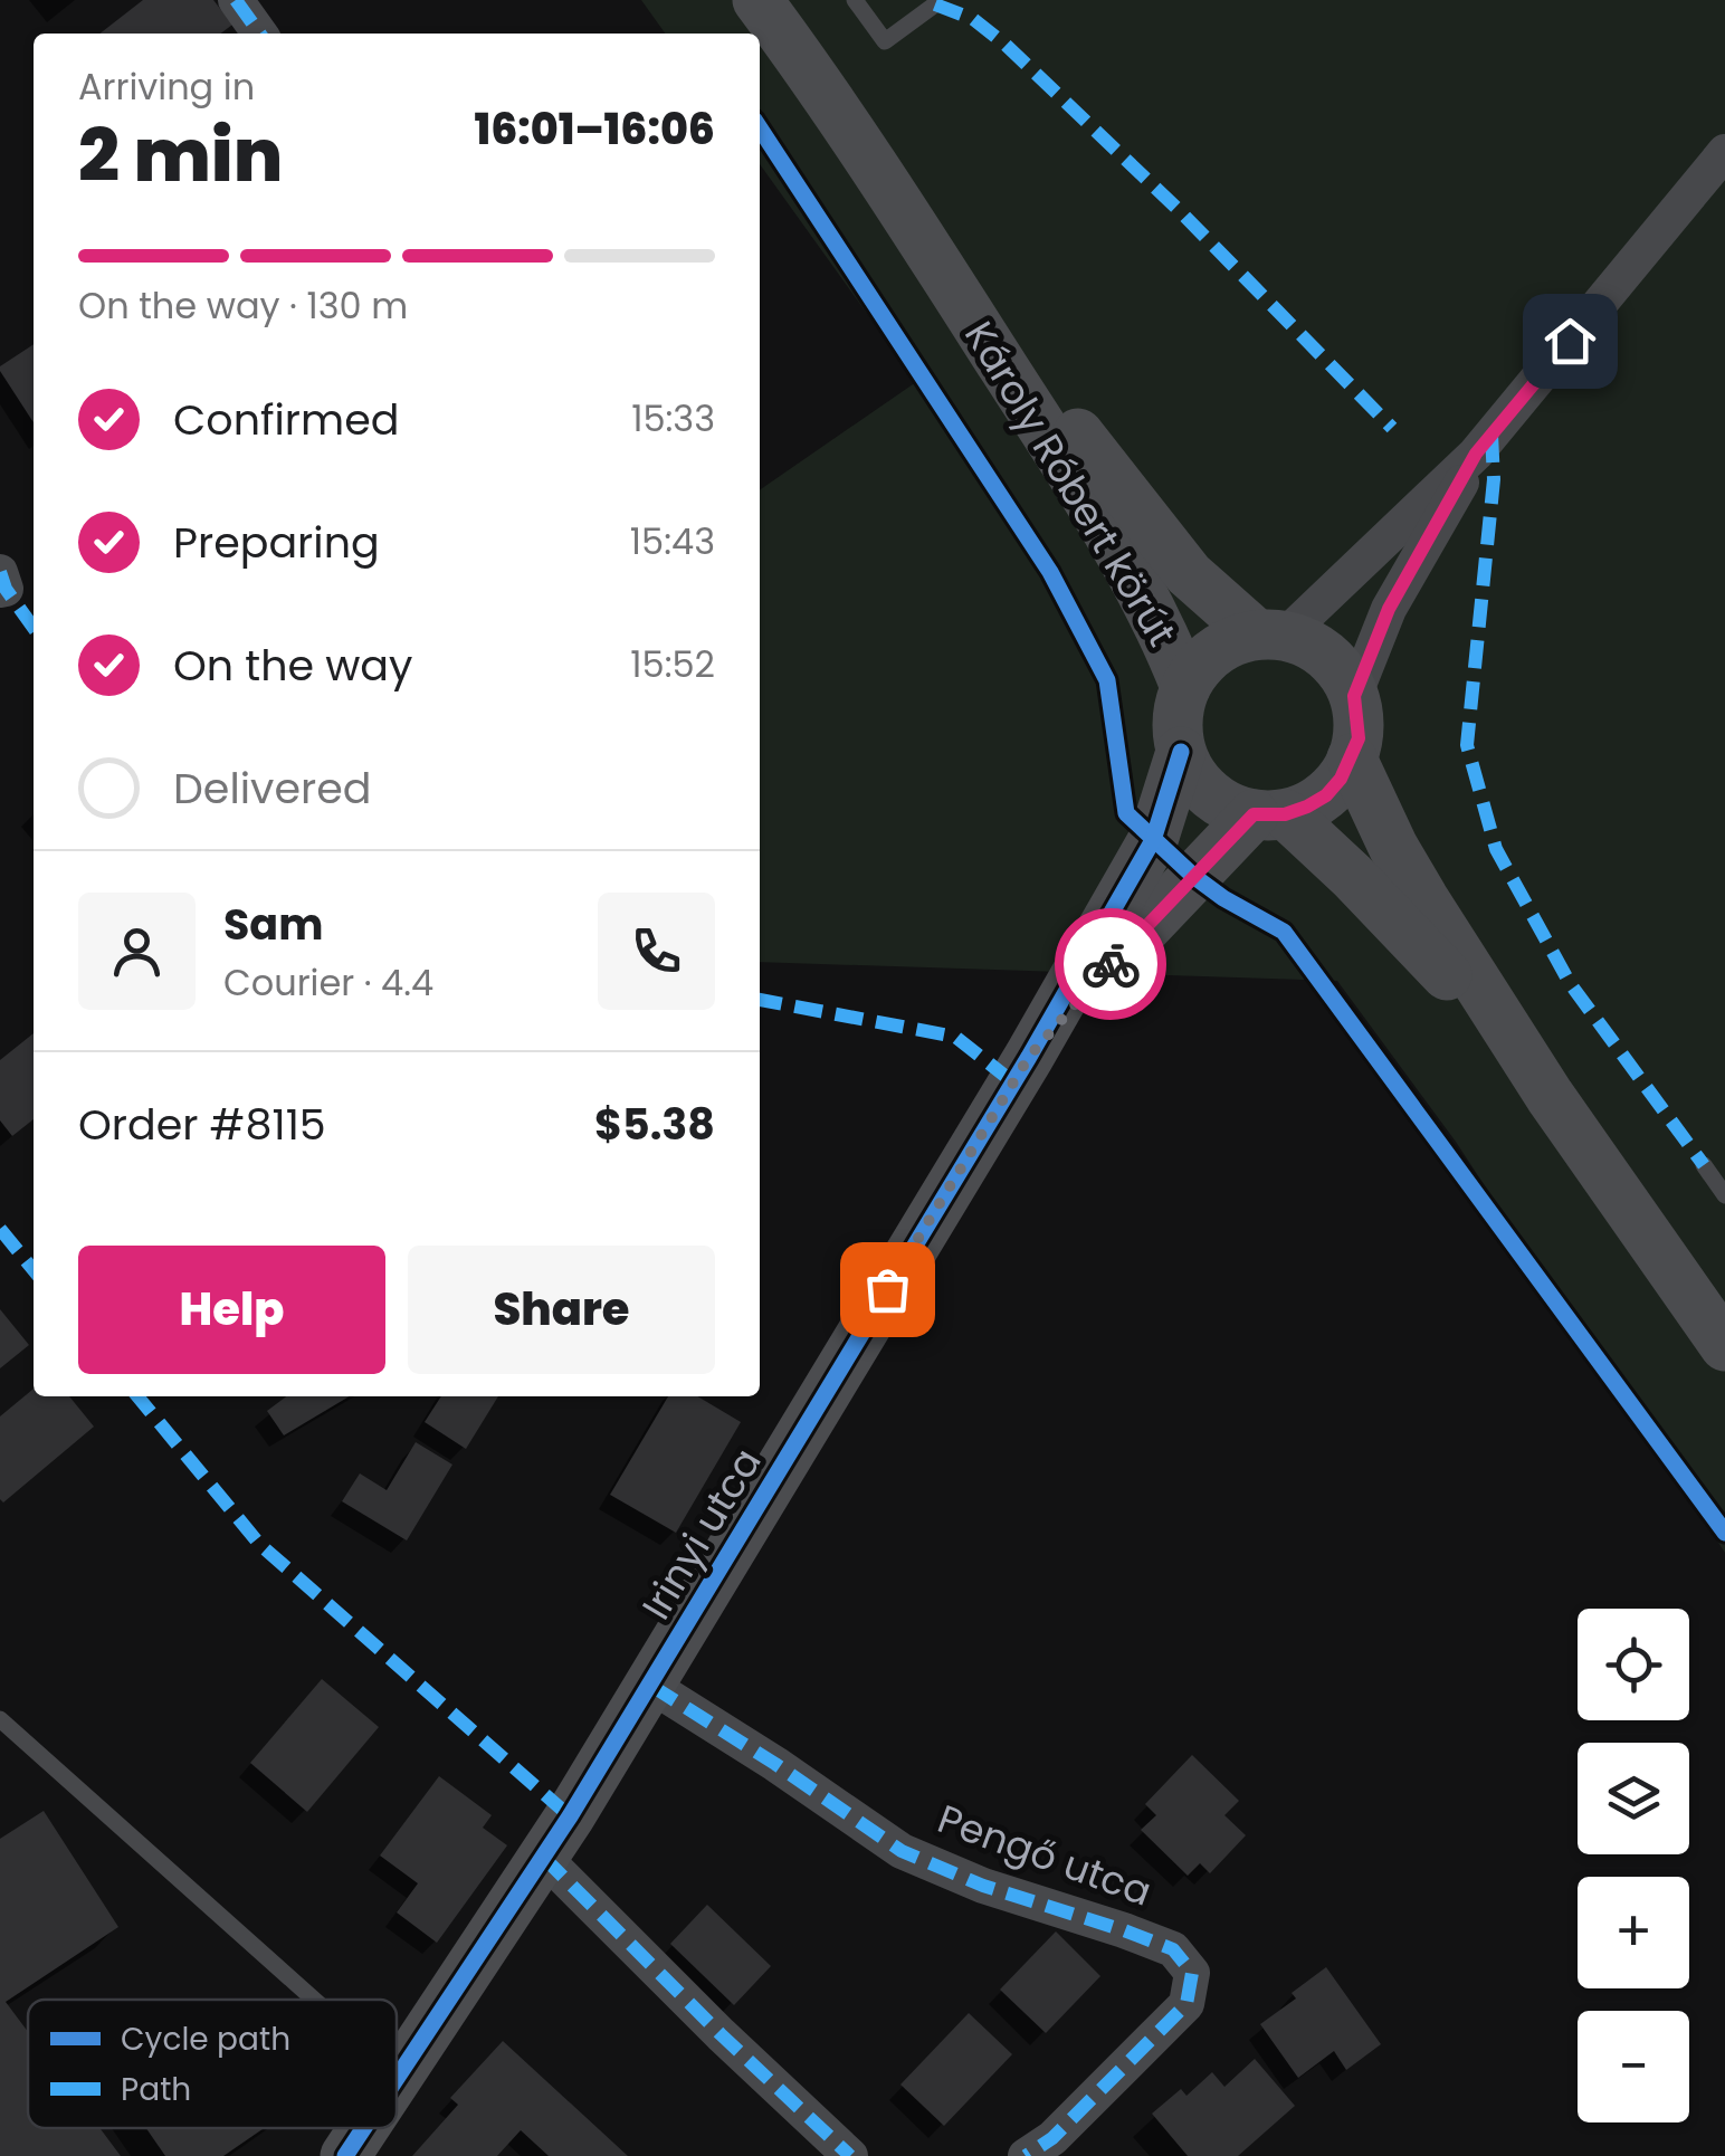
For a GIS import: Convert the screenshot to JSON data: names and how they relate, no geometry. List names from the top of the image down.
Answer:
{
  "streets": {
    "street": ["Károly Róbert körút", "Irinyi utca", "Pengő utca"]
  },
  "crossings": [
    ["Károly Róbert körút", "Irinyi utca"],
    ["Irinyi utca", "Pengő utca"]
  ],
  "legend": ["Cycle path", "Path"],
  "page": {
    "heading": ["2 min", "Arriving in", "16:01–16:06"],
    "panel": [
      "Sam",
      "Courier · 4.4",
      "Order #8115",
      "$5.38"
    ],
    "bar": "On the way · 130 m",
    "list": [
      ["Confirmed", "15:33"],
      ["Preparing", "15:43"],
      ["On the way", "15:52"],
      "Delivered"
    ],
    "buttons": ["Help", "Share"],
    "map_buttons": ["+", "−"]
  }
}
